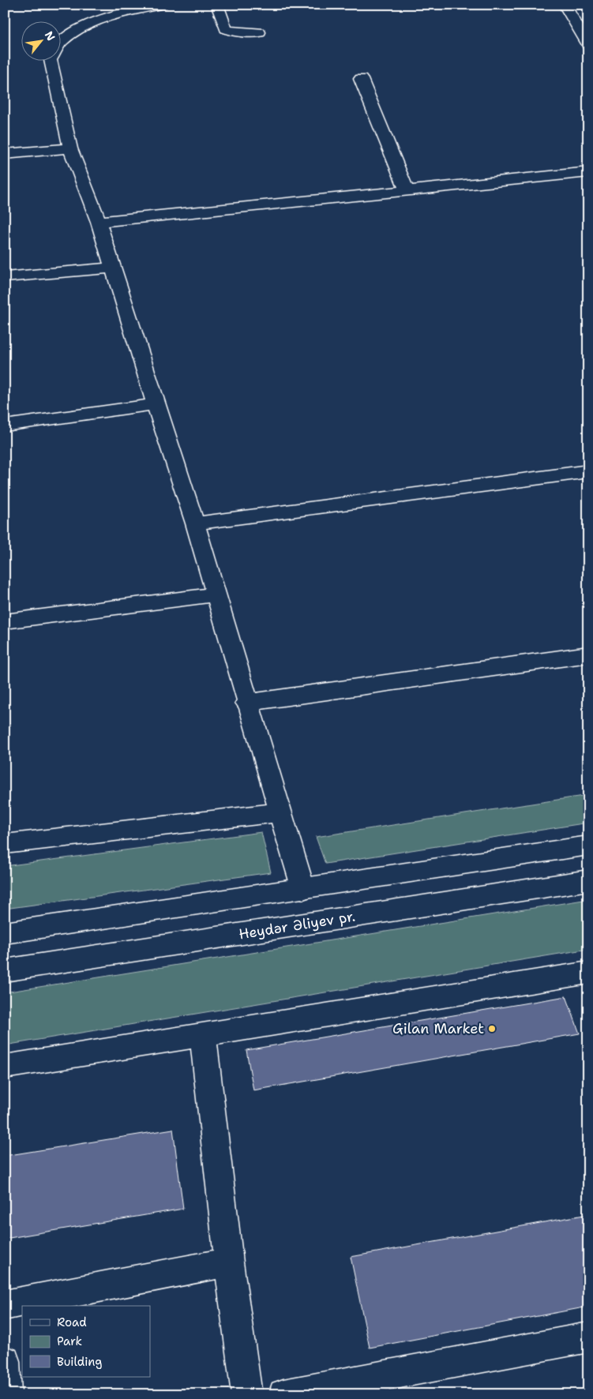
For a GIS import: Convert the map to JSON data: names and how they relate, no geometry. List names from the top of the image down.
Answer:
{
  "streets": {
    "street": ["Heydər Əliyev pr."]
  },
  "places": ["Gilan Market"],
  "legend": ["Road", "Park", "Building"],
  "north": "top right"
}
